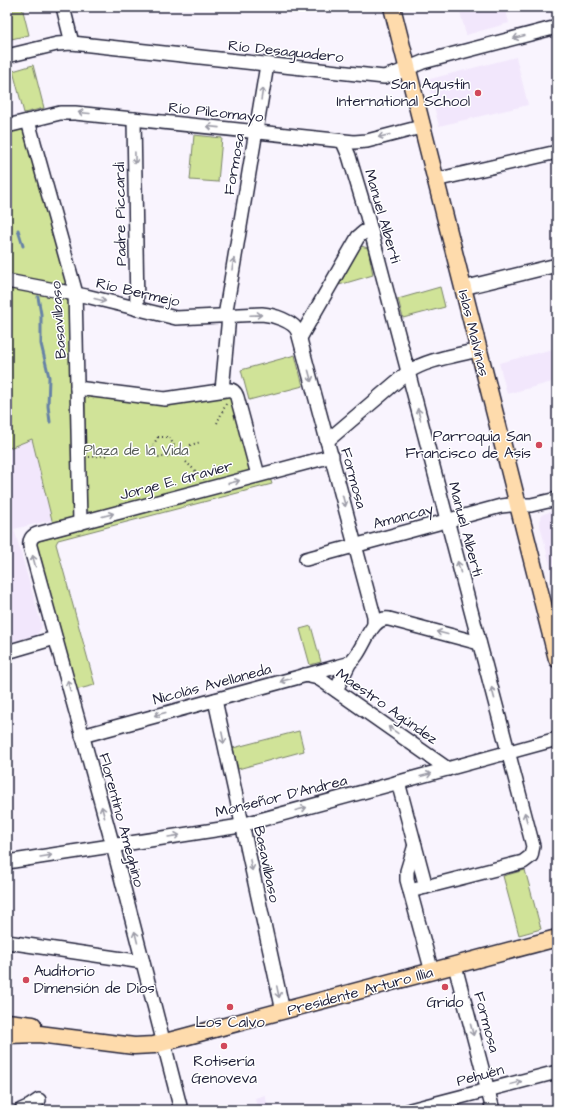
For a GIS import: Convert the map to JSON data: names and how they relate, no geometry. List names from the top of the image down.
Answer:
{
  "streets": {
    "main road": ["Islas Malvinas", "Presidente Arturo Illia"],
    "street": [
      "Río Desaguadero",
      "Río Pilcomayo",
      "Formosa",
      "Padre Piccardi",
      "Manuel Alberti",
      "Río Bermejo",
      "Basavilbaso",
      "Jorge E. Gravier",
      "Amancay",
      "Nicolás Avellaneda",
      "Maestro Agúndez",
      "Monseñor D'Andrea",
      "Florentino Ameghino",
      "Pehuén"
    ]
  },
  "crossings": [
    ["Río Desaguadero", "Formosa"],
    ["Río Desaguadero", "Islas Malvinas"],
    ["Río Pilcomayo", "Formosa"],
    ["Río Pilcomayo", "Padre Piccardi"],
    ["Río Pilcomayo", "Manuel Alberti"],
    ["Río Pilcomayo", "Basavilbaso"],
    ["Río Pilcomayo", "Islas Malvinas"],
    ["Formosa", "Río Bermejo"],
    ["Formosa", "Jorge E. Gravier"],
    ["Formosa", "Amancay"],
    ["Formosa", "Presidente Arturo Illia"],
    ["Formosa", "Pehuén"],
    ["Padre Piccardi", "Río Bermejo"],
    ["Manuel Alberti", "Amancay"],
    ["Manuel Alberti", "Monseñor D'Andrea"],
    ["Río Bermejo", "Basavilbaso"],
    ["Basavilbaso", "Jorge E. Gravier"],
    ["Basavilbaso", "Nicolás Avellaneda"],
    ["Basavilbaso", "Monseñor D'Andrea"],
    ["Basavilbaso", "Presidente Arturo Illia"],
    ["Islas Malvinas", "Amancay"],
    ["Jorge E. Gravier", "Florentino Ameghino"],
    ["Nicolás Avellaneda", "Maestro Agúndez"],
    ["Nicolás Avellaneda", "Florentino Ameghino"],
    ["Maestro Agúndez", "Monseñor D'Andrea"],
    ["Monseñor D'Andrea", "Florentino Ameghino"],
    ["Florentino Ameghino", "Presidente Arturo Illia"]
  ],
  "one_way": [
    "Río Pilcomayo",
    "Padre Piccardi",
    "Manuel Alberti",
    "Río Bermejo",
    "Basavilbaso",
    "Nicolás Avellaneda",
    "Maestro Agúndez",
    "Monseñor D'Andrea",
    "Florentino Ameghino",
    "Pehuén"
  ],
  "parks": ["Plaza de la Vida"],
  "places": [
    "San Agustín International School",
    "Parroquia San Francisco de Asís",
    "Auditorio Dimensión de Dios",
    "Grido",
    "Los Calvo",
    "Rotisería Genoveva"
  ]
}
